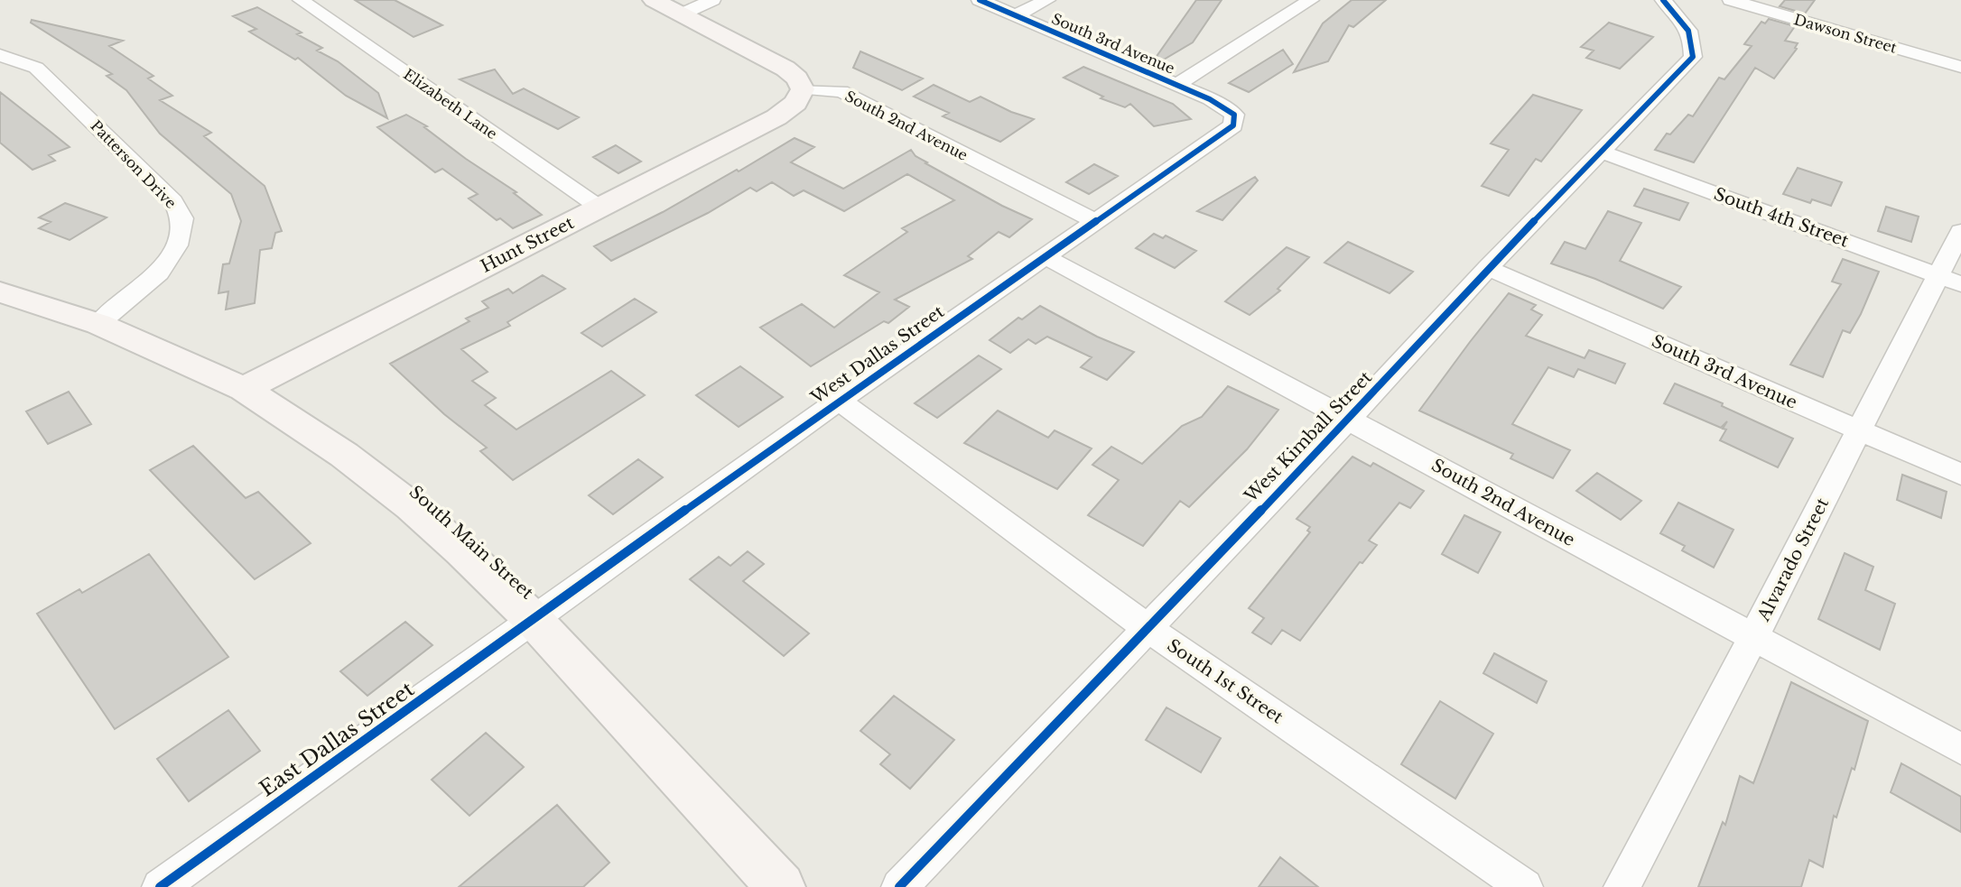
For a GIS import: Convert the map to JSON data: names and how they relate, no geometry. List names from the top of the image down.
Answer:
{
  "streets": {
    "street": [
      "Dawson Street",
      "South 3rd Avenue",
      "Elizabeth Lane",
      "South 2nd Avenue",
      "Patterson Drive",
      "South 4th Street",
      "Hunt Street",
      "West Dallas Street",
      "West Kimball Street",
      "South Main Street",
      "Alvarado Street",
      "South 1st Street",
      "East Dallas Street"
    ]
  },
  "crossings": [
    ["South 3rd Avenue", "West Dallas Street"],
    ["South 3rd Avenue", "West Kimball Street"],
    ["South 3rd Avenue", "Alvarado Street"],
    ["Elizabeth Lane", "Hunt Street"],
    ["South 2nd Avenue", "Hunt Street"],
    ["South 2nd Avenue", "West Dallas Street"],
    ["South 2nd Avenue", "West Kimball Street"],
    ["South 2nd Avenue", "Alvarado Street"],
    ["Patterson Drive", "South Main Street"],
    ["South 4th Street", "West Kimball Street"],
    ["South 4th Street", "Alvarado Street"],
    ["Hunt Street", "South Main Street"],
    ["West Dallas Street", "South Main Street"],
    ["West Dallas Street", "South 1st Street"],
    ["West Dallas Street", "East Dallas Street"],
    ["West Kimball Street", "South 1st Street"],
    ["South Main Street", "East Dallas Street"]
  ]
}
